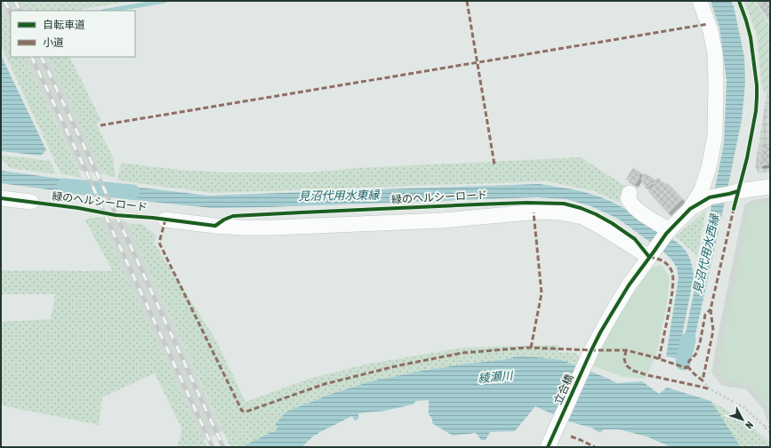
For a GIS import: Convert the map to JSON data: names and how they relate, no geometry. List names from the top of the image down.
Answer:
{
  "streets": {
    "street": ["立合橋"],
    "cycle path": ["緑のヘルシーロード"]
  },
  "water": ["見沼代用水東縁", "見沼代用水西縁", "綾瀬川"],
  "legend": ["自転車道", "小道"],
  "north": "bottom right"
}
